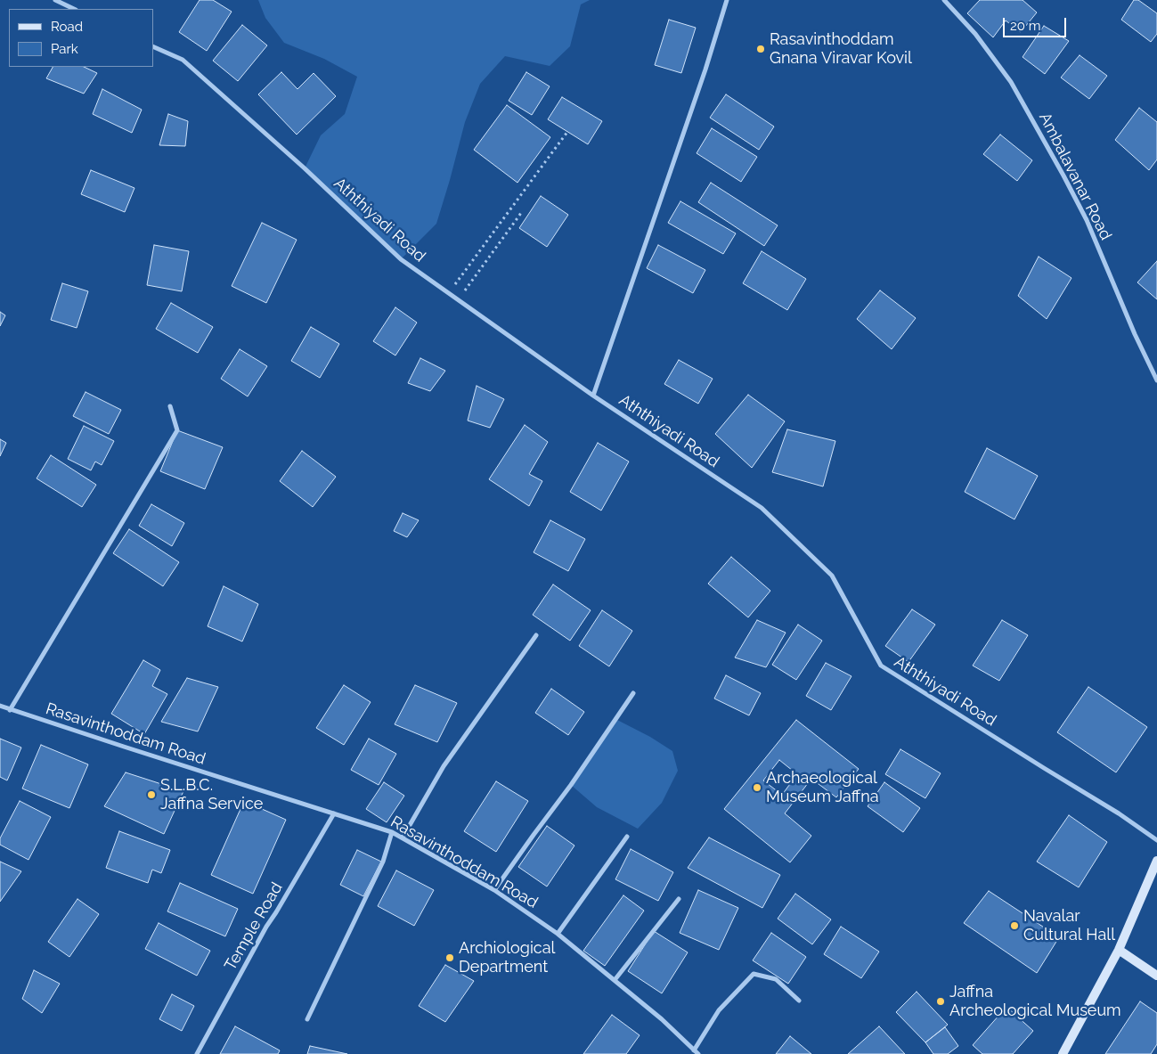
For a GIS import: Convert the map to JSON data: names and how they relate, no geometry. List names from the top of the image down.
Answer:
{
  "streets": {
    "street": [
      "Ambalavanar Road",
      "Aththiyadi Road",
      "Rasavinthoddam Road",
      "Temple Road"
    ]
  },
  "crossings": [
    ["Rasavinthoddam Road", "Temple Road"]
  ],
  "places": [
    "Rasavinthoddam Gnana Viravar Kovil",
    "Archaeological Museum Jaffna",
    "S.L.B.C. Jaffna Service",
    "Navalar Cultural Hall",
    "Archiological Department",
    "Jaffna Archeological Museum"
  ],
  "legend": ["Road", "Park"],
  "scale_bar": "20 m"
}
